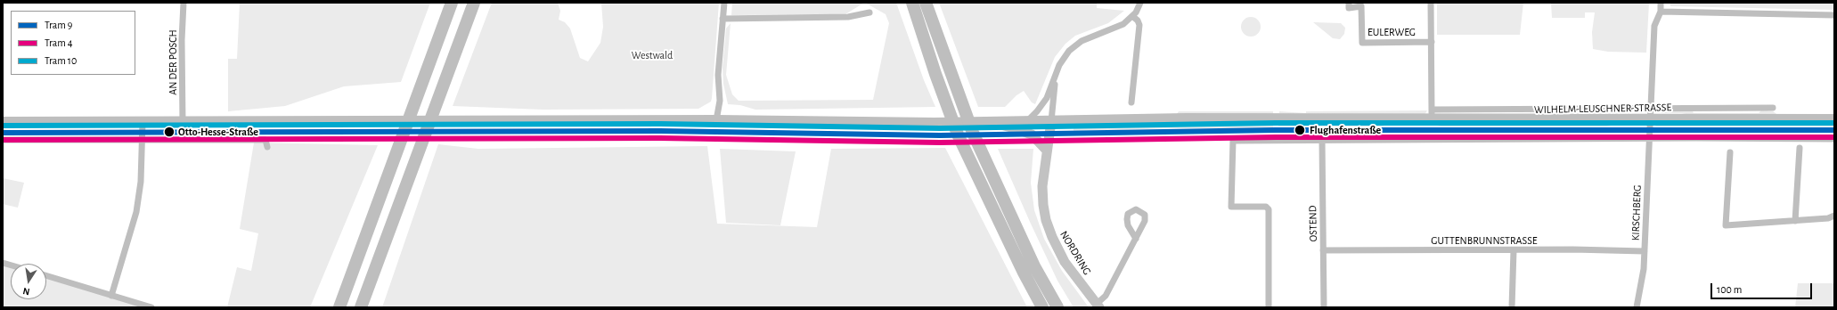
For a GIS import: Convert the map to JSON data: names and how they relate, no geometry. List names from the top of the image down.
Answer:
{
  "streets": {
    "main road": ["WILHELM-LEUSCHNER-STRASSE", "NORDRING"],
    "street": [
      "EULERWEG",
      "AN DER POSCH",
      "KIRSCHBERG",
      "OSTEND",
      "GUTTENBRUNNSTRASSE"
    ]
  },
  "crossings": [
    ["AN DER POSCH", "WILHELM-LEUSCHNER-STRASSE"],
    ["WILHELM-LEUSCHNER-STRASSE", "KIRSCHBERG"],
    ["WILHELM-LEUSCHNER-STRASSE", "NORDRING"],
    ["KIRSCHBERG", "GUTTENBRUNNSTRASSE"],
    ["OSTEND", "GUTTENBRUNNSTRASSE"]
  ],
  "parks": ["Westwald"],
  "places": ["Flughafenstraße", "Otto-Hesse-Straße"],
  "lines": ["tram line 10", "tram line 9", "tram line 4"],
  "legend": ["Tram 9", "Tram 4", "Tram 10"],
  "scale_bar": "100 m",
  "north": "bottom"
}
